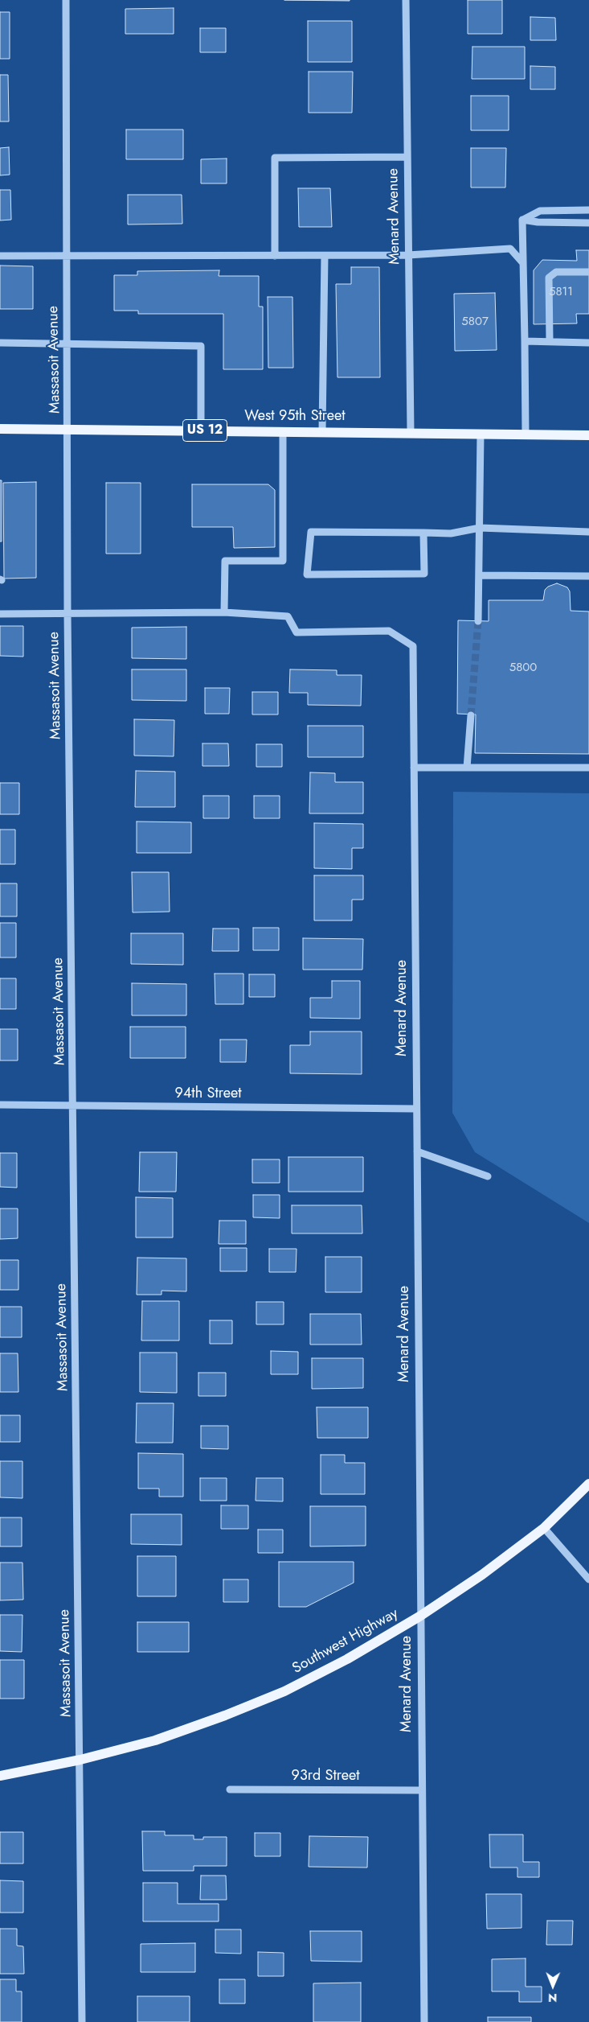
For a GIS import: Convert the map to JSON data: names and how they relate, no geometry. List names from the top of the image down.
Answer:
{
  "streets": {
    "main road": ["West 95th Street", "US 12", "Southwest Highway"],
    "street": [
      "Menard Avenue",
      "Massasoit Avenue",
      "94th Street",
      "93rd Street"
    ]
  },
  "crossings": [
    ["Menard Avenue", "West 95th Street"],
    ["Menard Avenue", "94th Street"],
    ["Menard Avenue", "Southwest Highway"],
    ["Menard Avenue", "93rd Street"],
    ["Massasoit Avenue", "West 95th Street"],
    ["Massasoit Avenue", "94th Street"],
    ["Massasoit Avenue", "Southwest Highway"]
  ],
  "house_numbers": ["5811", "5807", "5800"],
  "north": "bottom"
}
